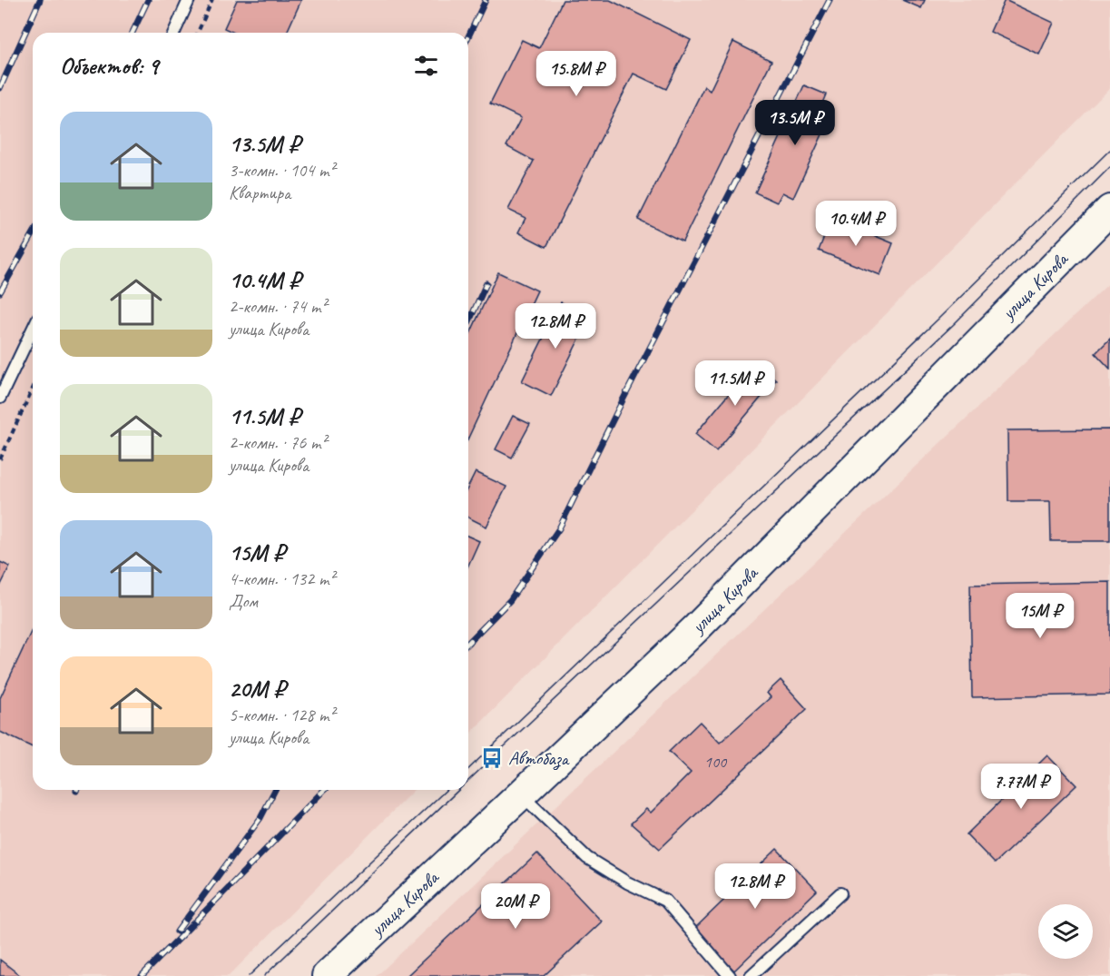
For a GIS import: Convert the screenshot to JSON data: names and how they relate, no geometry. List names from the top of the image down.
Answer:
{
  "streets": {
    "main road": ["улица Кирова"]
  },
  "places": {
    "bus stop": ["Автобаза"]
  },
  "house_numbers": ["100"],
  "page": {
    "heading": "Объектов: 9",
    "price": [
      "15.8M ₽",
      "13.5M ₽",
      "10.4M ₽",
      "12.8M ₽",
      "11.5M ₽",
      "15M ₽",
      "7.77M ₽",
      "12.8M ₽",
      "20M ₽"
    ],
    "list": [
      {
        "name": "13.5M ₽",
        "note": "3-комн. · 104 m² · Квартира"
      },
      {
        "name": "10.4M ₽",
        "note": "2-комн. · 74 m² · улица Кирова"
      },
      {
        "name": "11.5M ₽",
        "note": "2-комн. · 76 m² · улица Кирова"
      },
      {
        "name": "15M ₽",
        "note": "4-комн. · 132 m² · Дом"
      },
      {
        "name": "20M ₽",
        "note": "5-комн. · 128 m² · улица Кирова"
      }
    ]
  }
}
